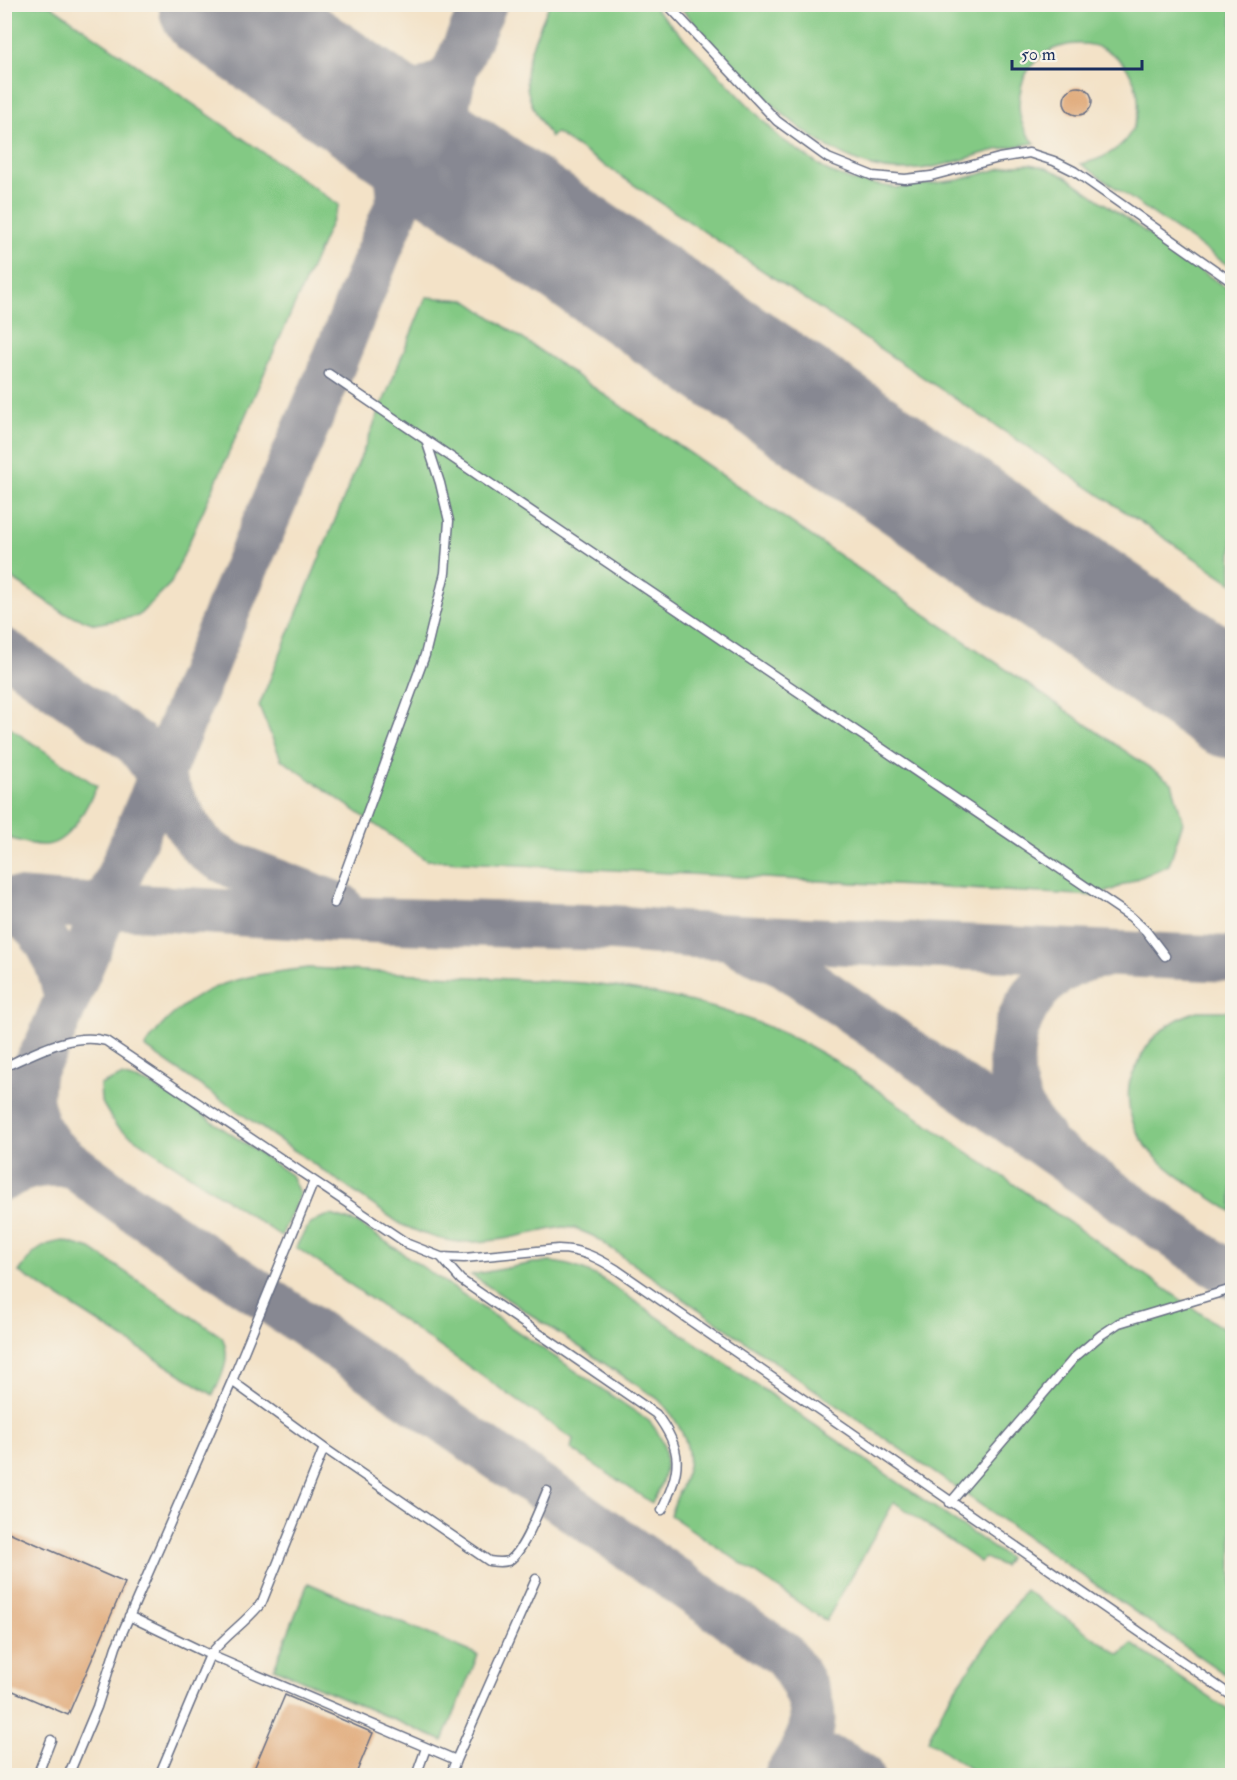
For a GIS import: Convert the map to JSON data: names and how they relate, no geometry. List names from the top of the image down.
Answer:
{
  "scale_bar": "50 m"
}
